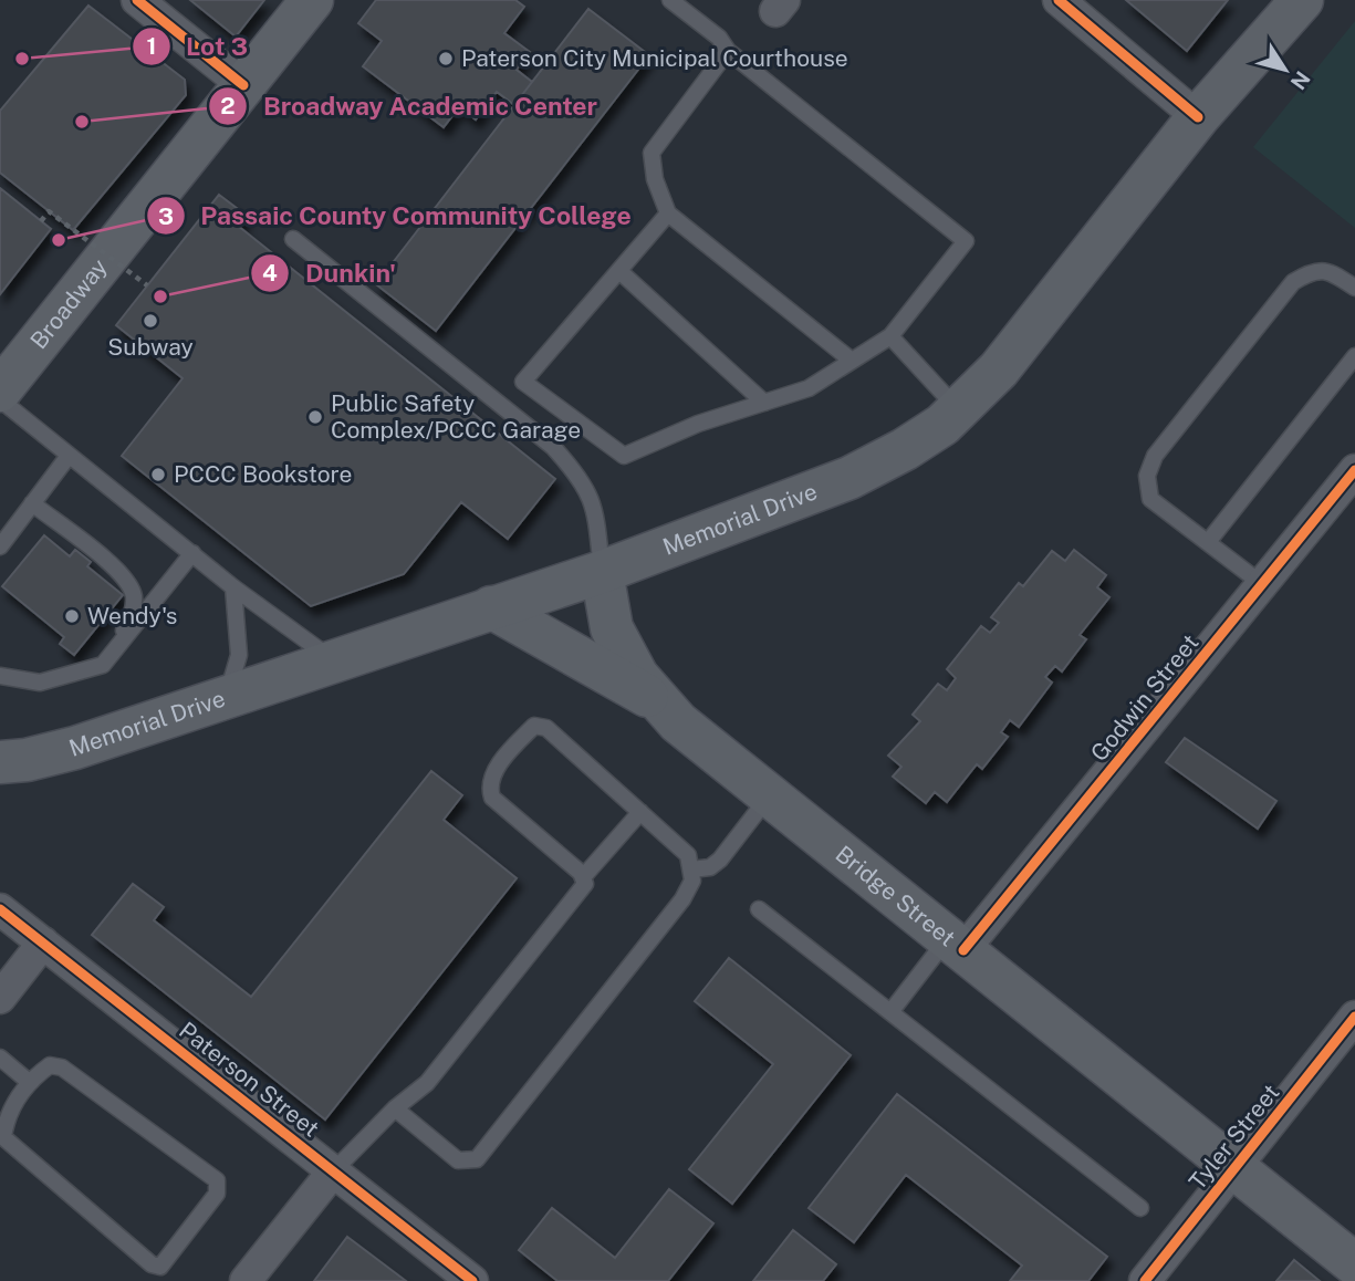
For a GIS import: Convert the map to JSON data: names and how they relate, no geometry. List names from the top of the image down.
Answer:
{
  "streets": {
    "main road": ["Broadway", "Memorial Drive", "Bridge Street"],
    "street": ["Godwin Street", "Paterson Street", "Tyler Street"]
  },
  "crossings": [
    ["Memorial Drive", "Bridge Street"],
    ["Godwin Street", "Bridge Street"],
    ["Bridge Street", "Tyler Street"]
  ],
  "places": [
    "Lot 3",
    "Paterson City Municipal Courthouse",
    "Broadway Academic Center",
    "Passaic County Community College",
    "Dunkin'",
    "Subway",
    "Public Safety Complex/PCCC Garage",
    "PCCC Bookstore",
    "Wendy's"
  ],
  "north": "bottom right"
}
